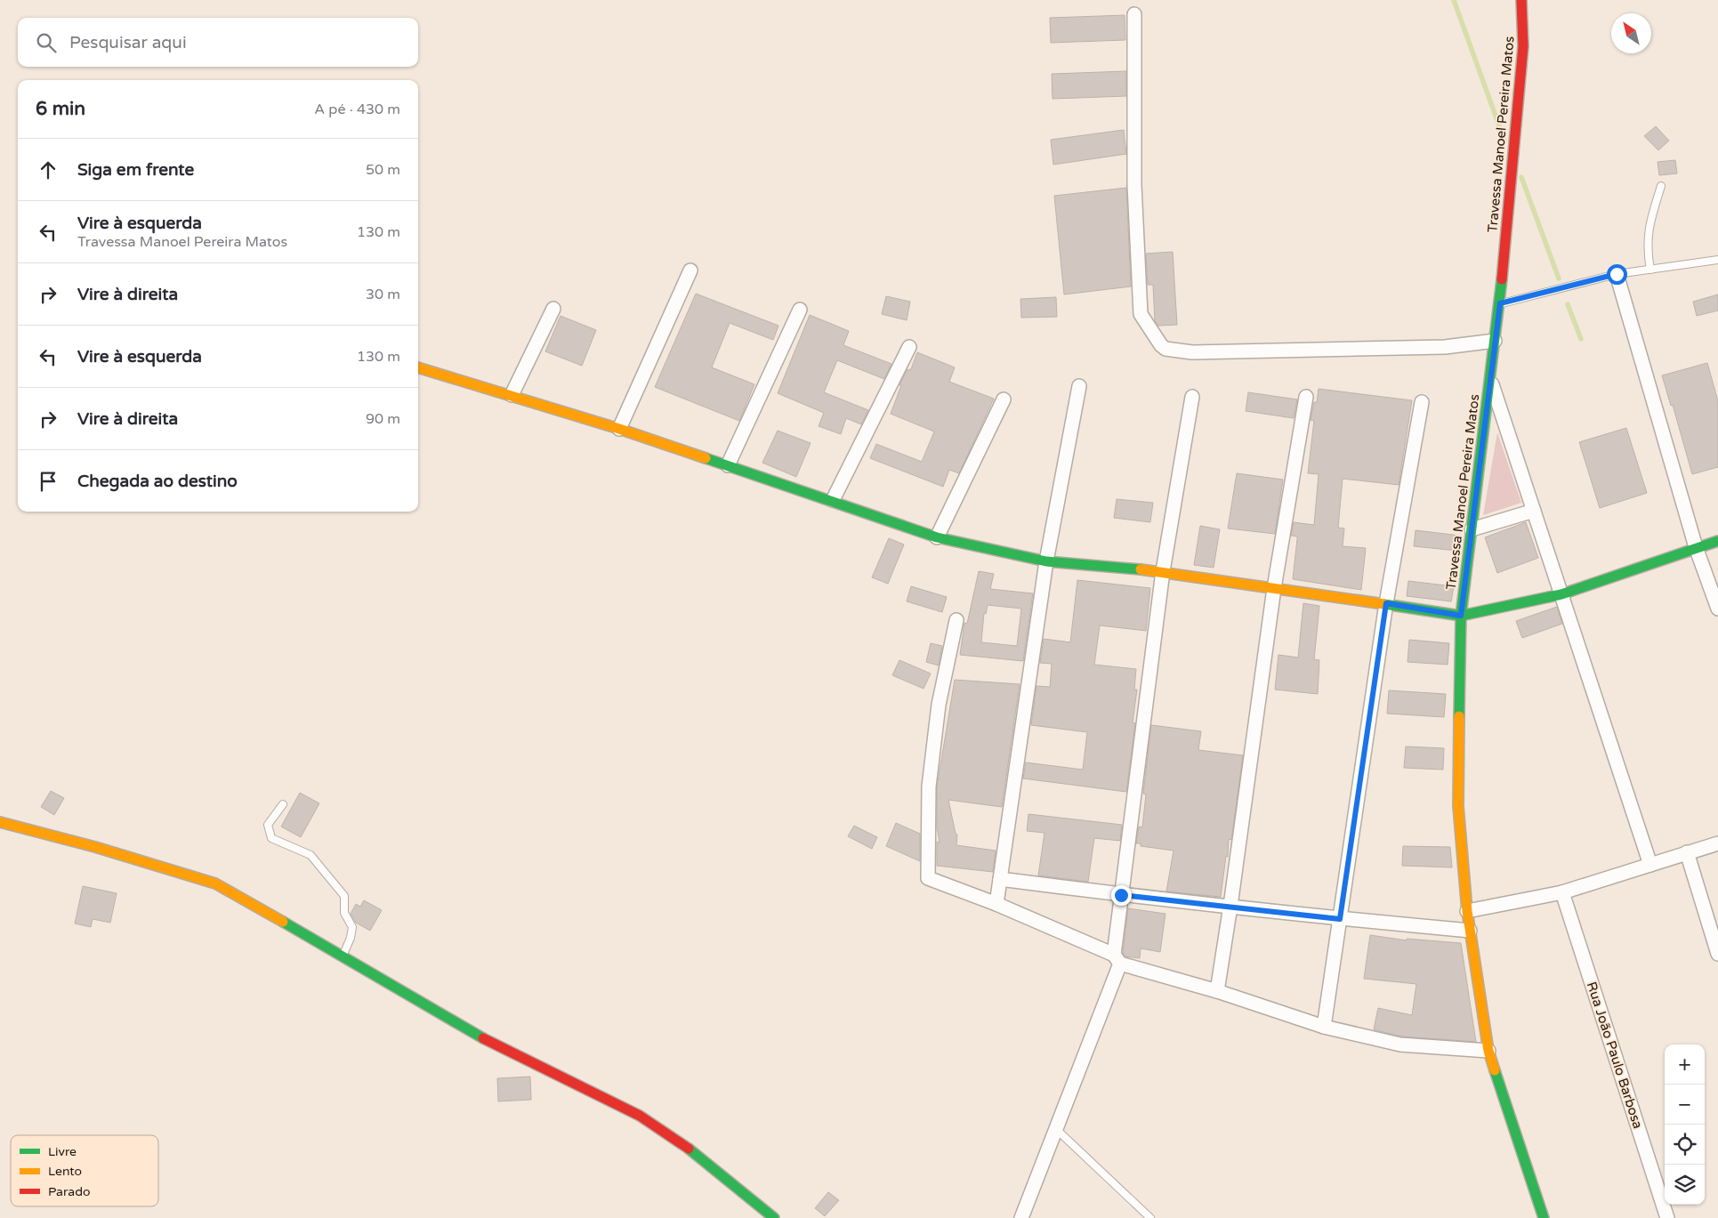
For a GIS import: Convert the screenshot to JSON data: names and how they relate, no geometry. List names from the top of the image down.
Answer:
{
  "streets": {
    "street": ["Travessa Manoel Pereira Matos", "Rua João Paulo Barbosa"]
  },
  "legend": ["Livre", "Lento", "Parado"],
  "north": "top left",
  "page": {
    "search": "Pesquisar aqui",
    "heading": ["6 min", "A pé · 430 m"],
    "list": [
      ["Siga em frente", "50 m"],
      ["Vire à esquerda", "Travessa Manoel Pereira Matos", "130 m"],
      ["Vire à direita", "30 m"],
      ["Vire à esquerda", "130 m"],
      ["Vire à direita", "90 m"],
      "Chegada ao destino"
    ],
    "map_buttons": ["+", "−"]
  }
}
